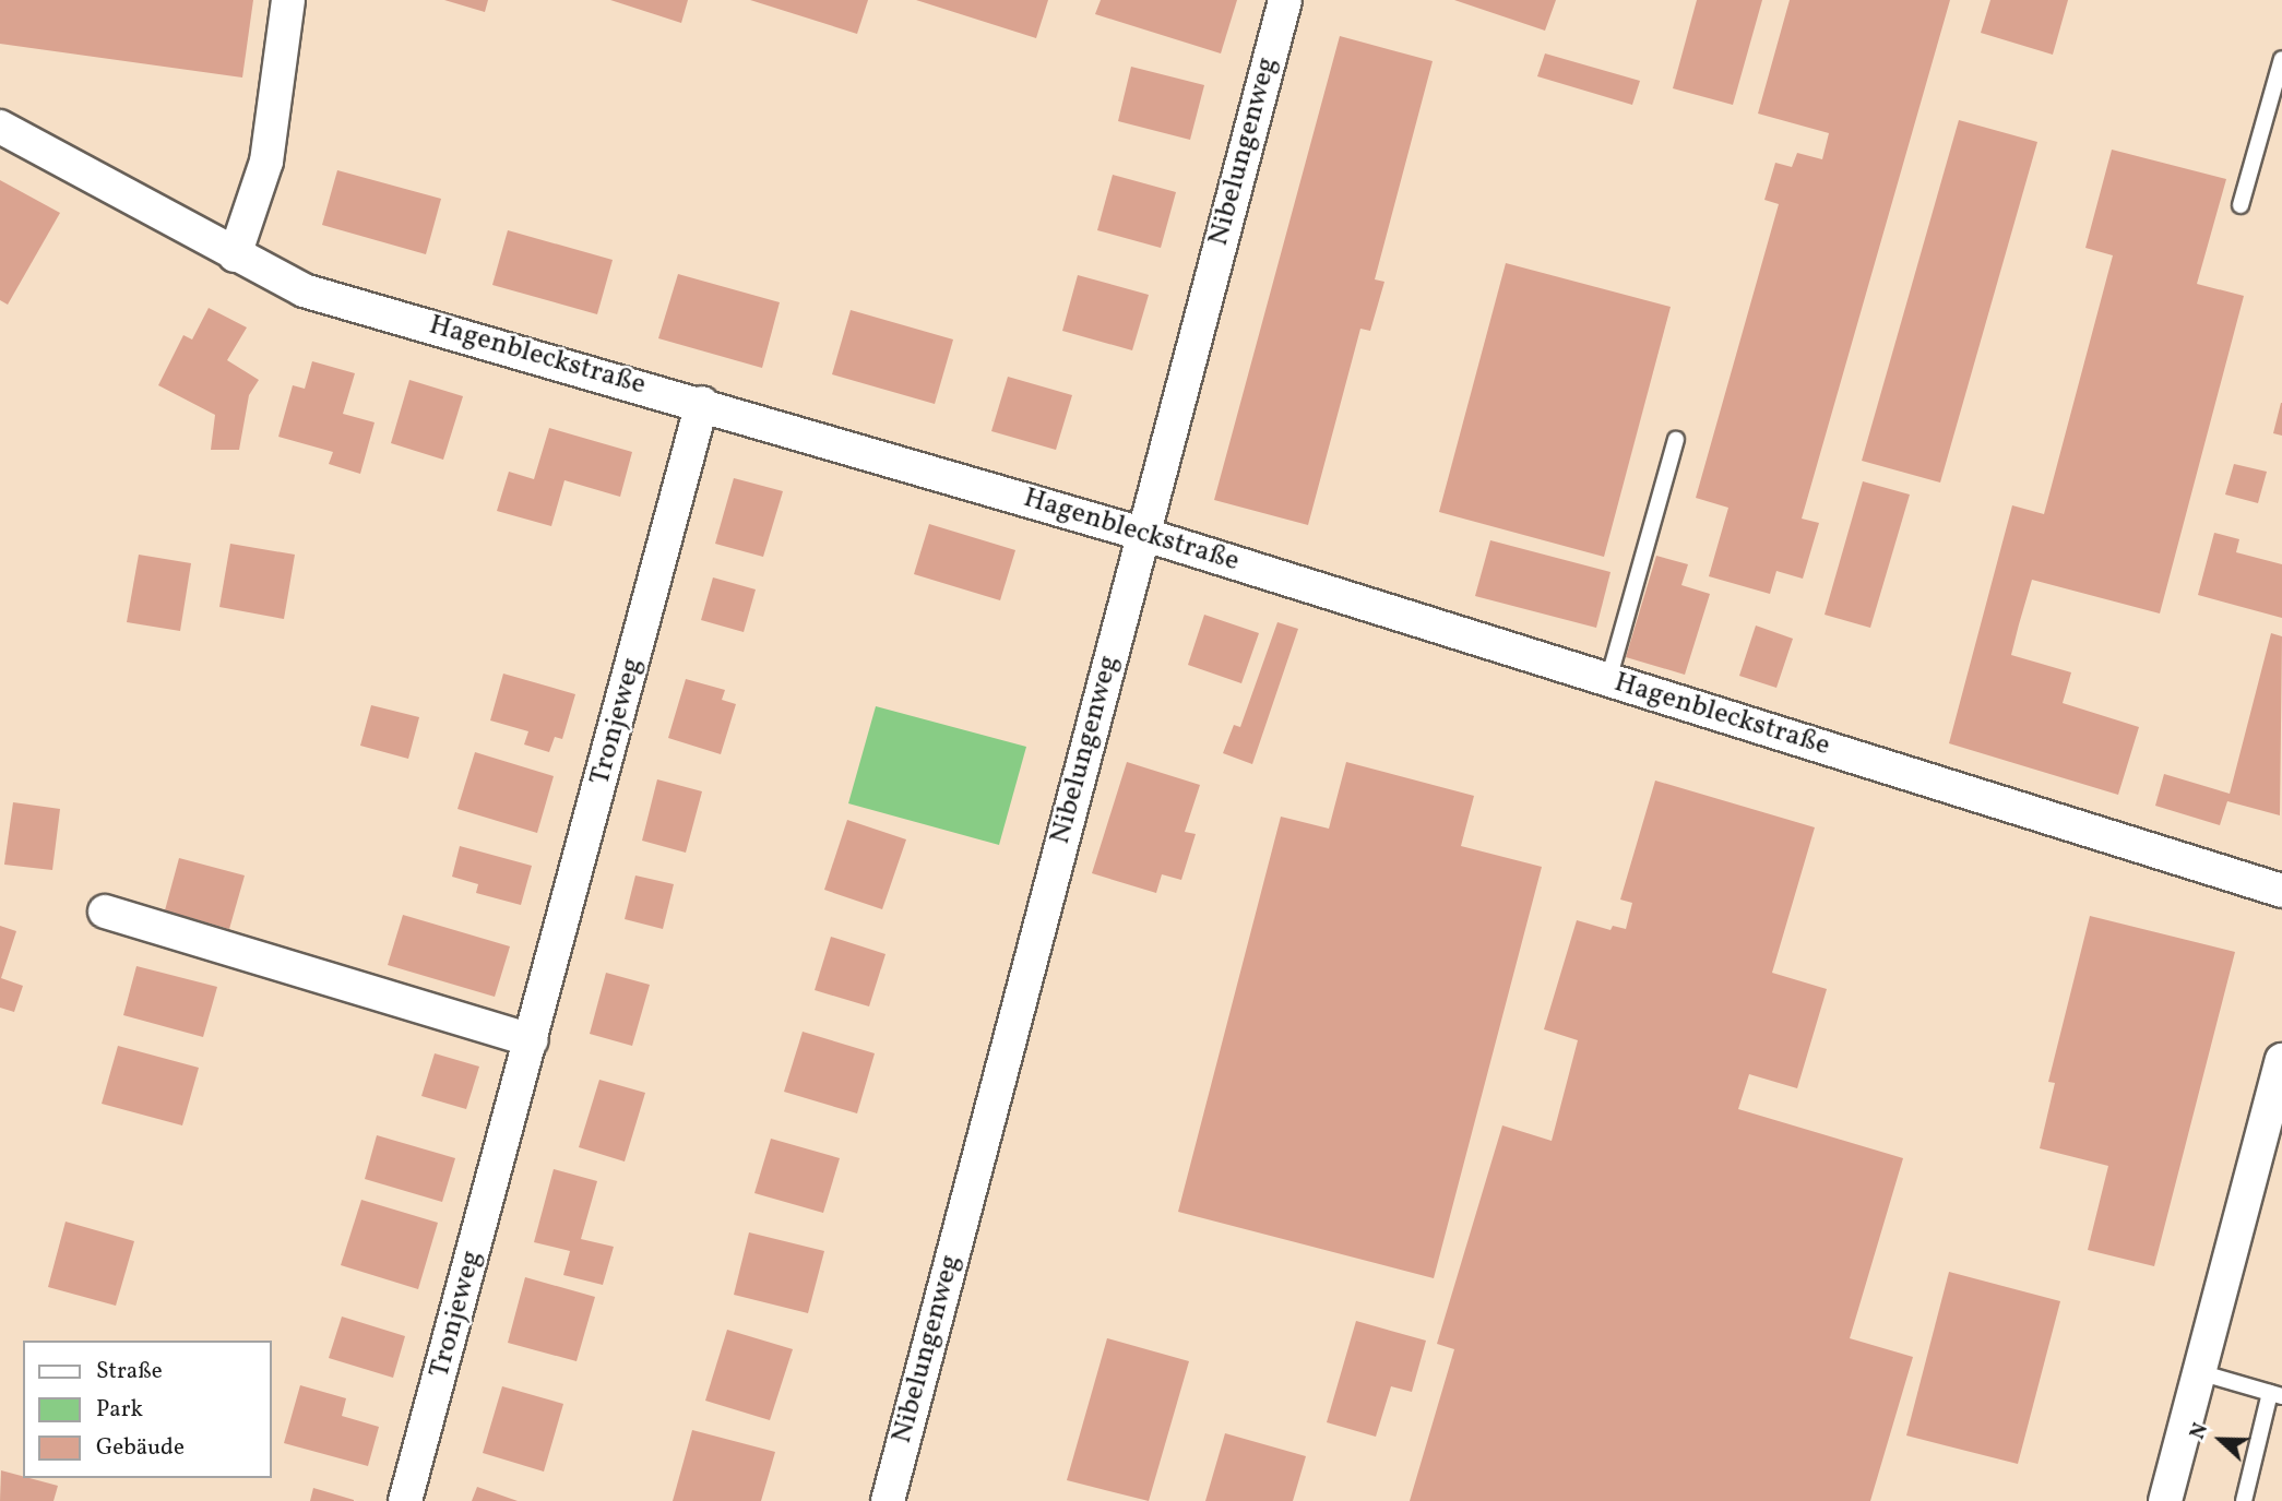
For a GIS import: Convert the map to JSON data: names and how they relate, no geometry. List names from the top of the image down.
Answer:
{
  "streets": {
    "street": ["Nibelungenweg", "Hagenbleckstraße", "Tronjeweg"]
  },
  "crossings": [
    ["Nibelungenweg", "Hagenbleckstraße"],
    ["Hagenbleckstraße", "Tronjeweg"]
  ],
  "legend": ["Straße", "Park", "Gebäude"],
  "north": "left"
}
